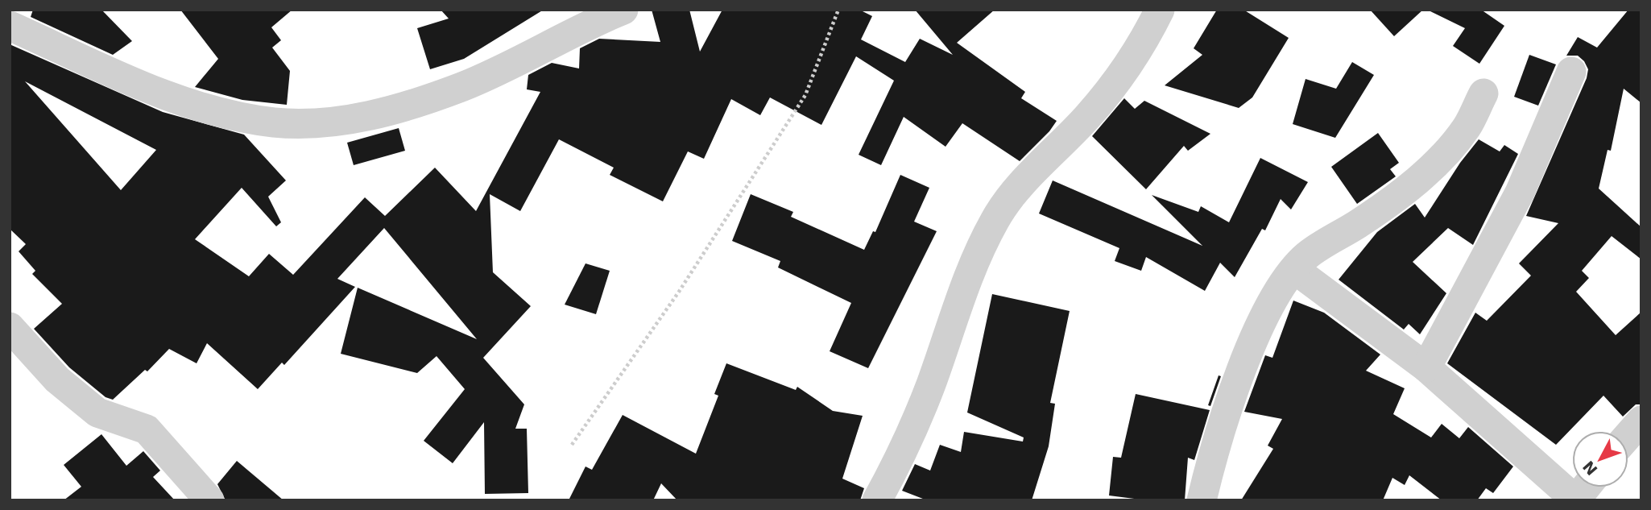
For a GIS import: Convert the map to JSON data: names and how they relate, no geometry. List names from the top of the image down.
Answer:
{
  "north": "bottom left"
}
